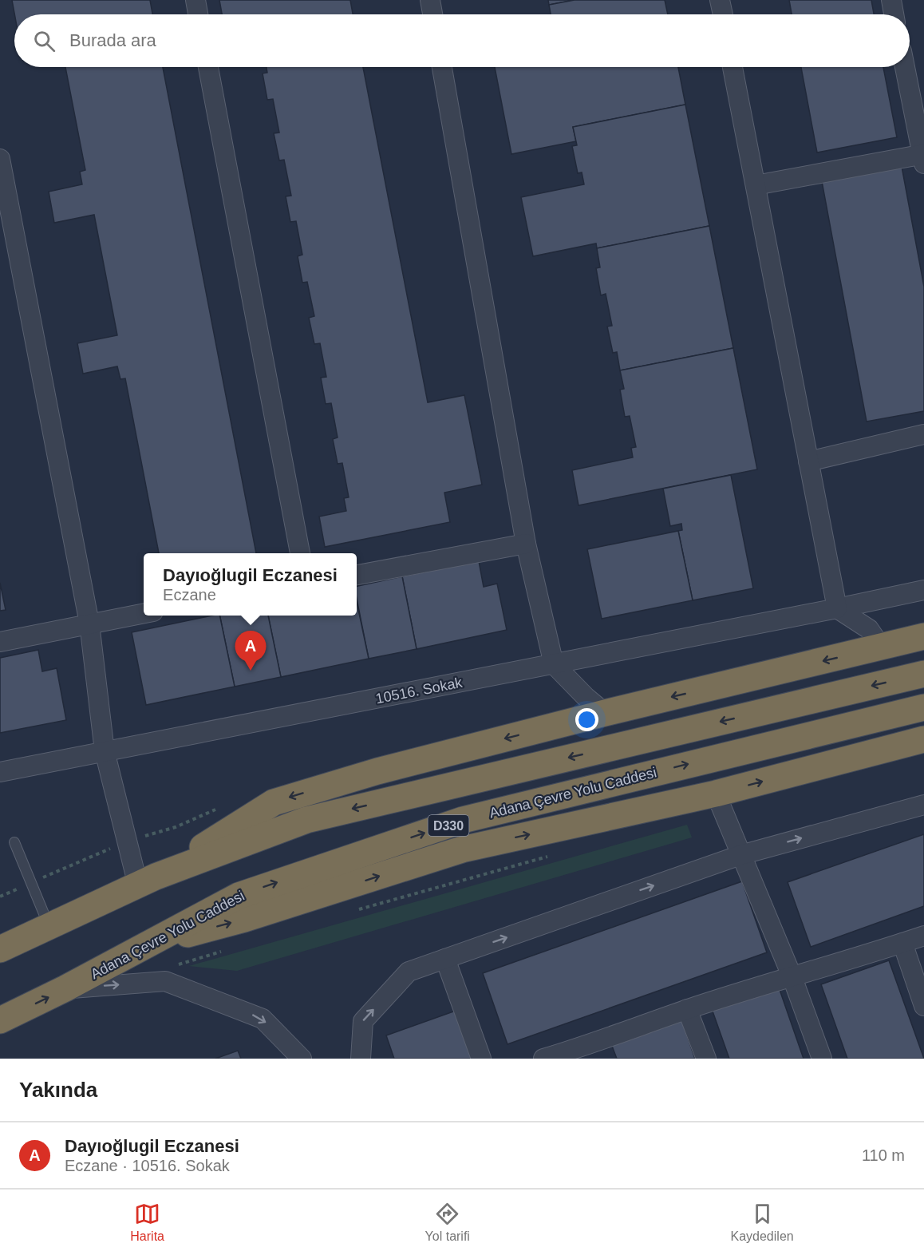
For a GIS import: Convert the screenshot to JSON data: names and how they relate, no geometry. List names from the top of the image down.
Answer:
{
  "streets": {
    "highway": ["Adana Çevre Yolu Caddesi", "D330"],
    "street": ["10516. Sokak"]
  },
  "page": {
    "search": "Burada ara",
    "popup": ["Dayıoğlugil Eczanesi", "Eczane"],
    "pins": "A",
    "heading": "Yakında",
    "list": [
      {
        "mark": "A",
        "name": "Dayıoğlugil Eczanesi",
        "note": "Eczane · 10516. Sokak",
        "value": "110 m"
      }
    ],
    "nav": ["Harita", "Yol tarifi", "Kaydedilen"]
  }
}
